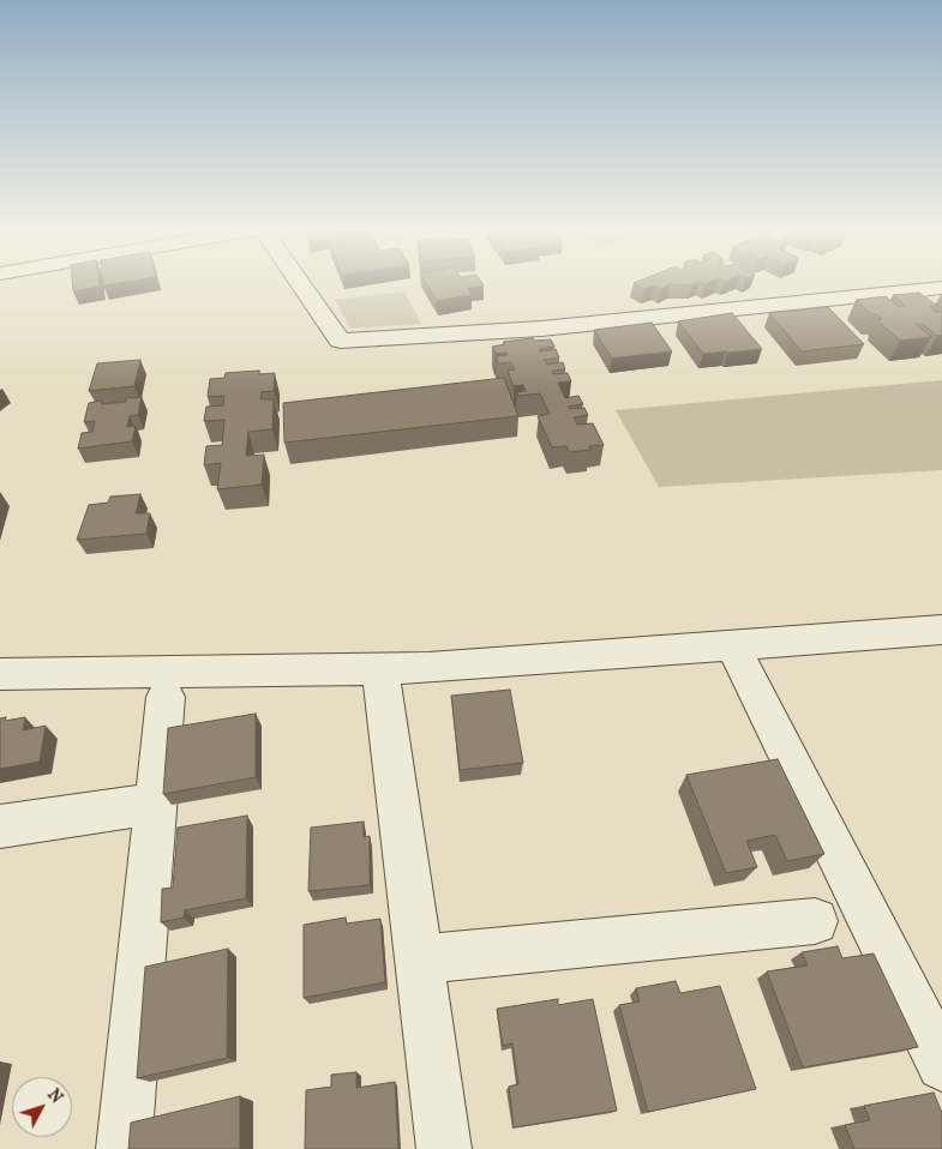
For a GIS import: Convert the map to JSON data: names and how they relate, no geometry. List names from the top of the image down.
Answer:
{
  "north": "top right"
}
